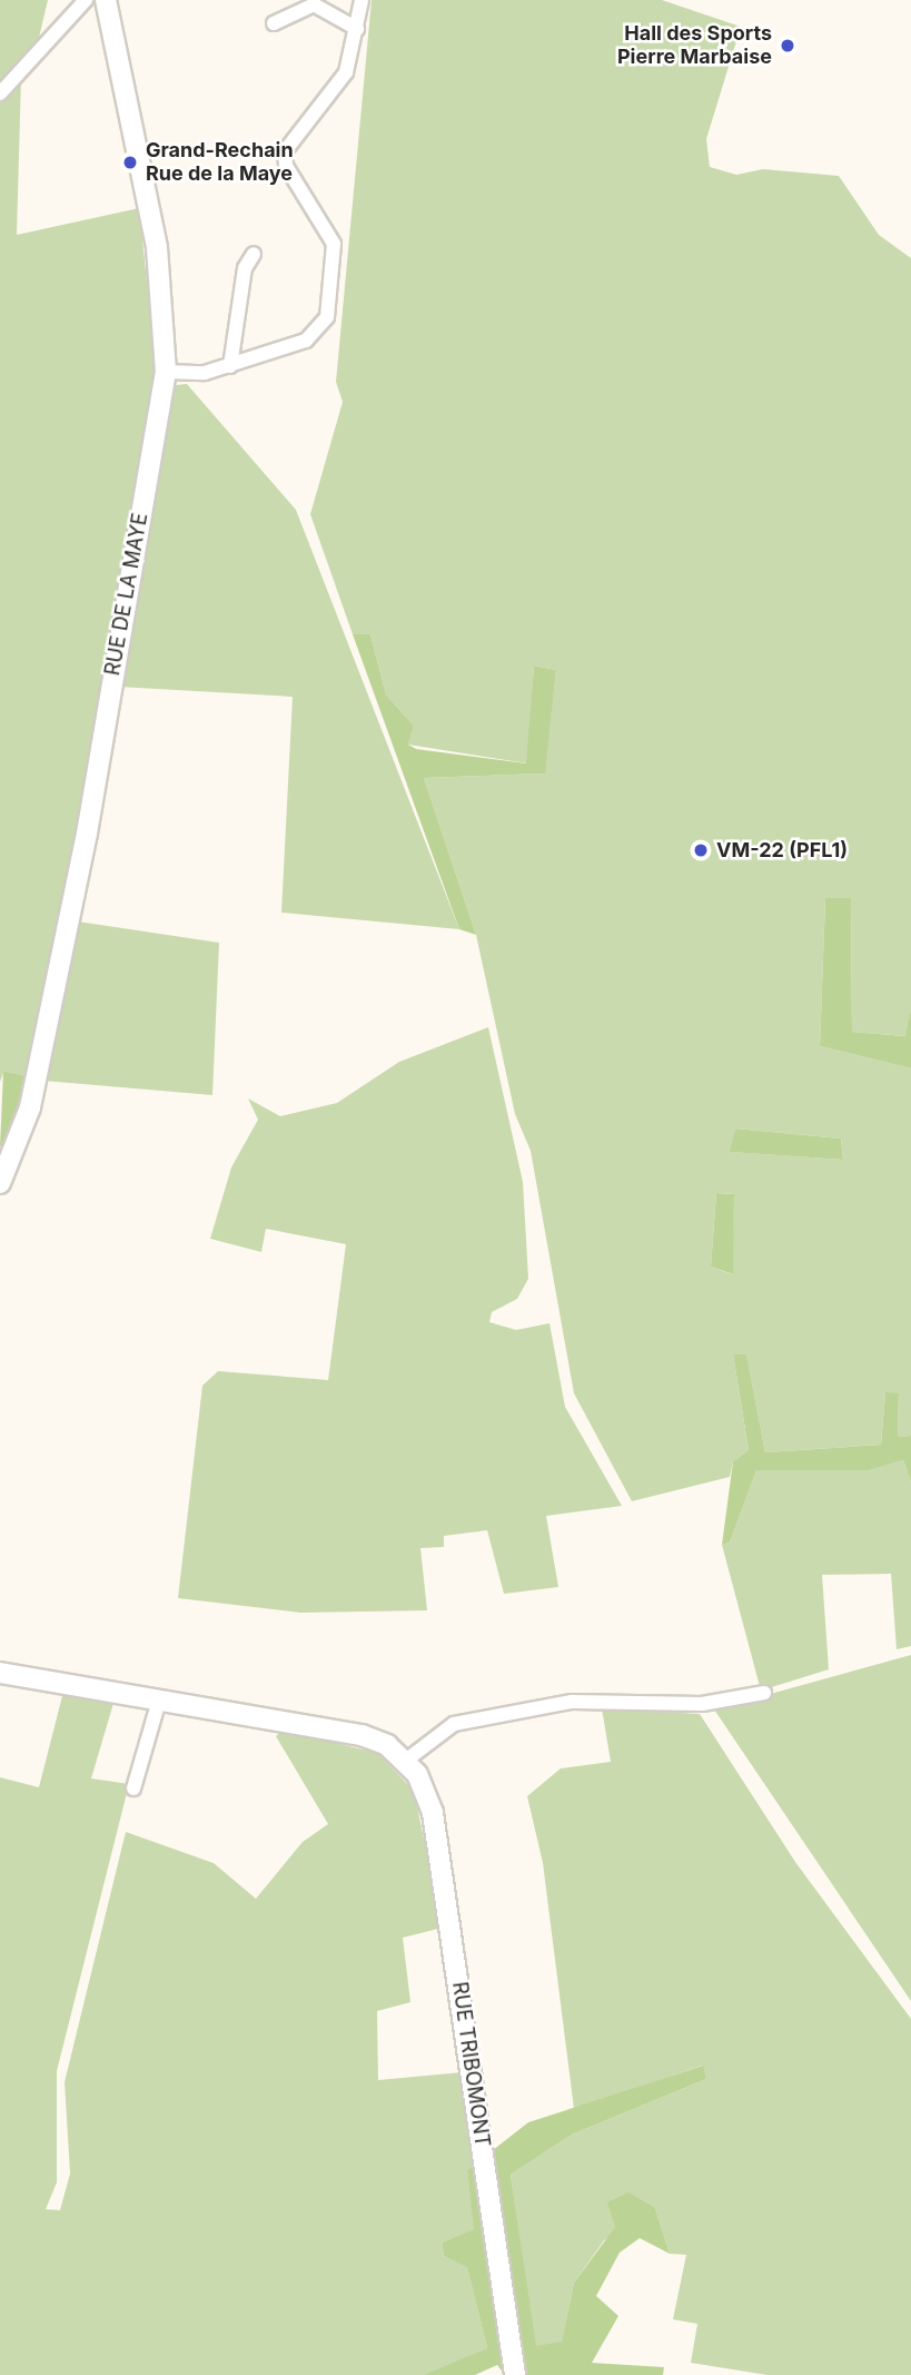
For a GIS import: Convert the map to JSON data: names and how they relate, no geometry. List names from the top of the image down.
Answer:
{
  "streets": {
    "street": ["RUE DE LA MAYE", "RUE TRIBOMONT"]
  },
  "places": ["Hall des Sports Pierre Marbaise", "Grand-Rechain Rue de la Maye", "VM-22 (PFL1)"]
}
